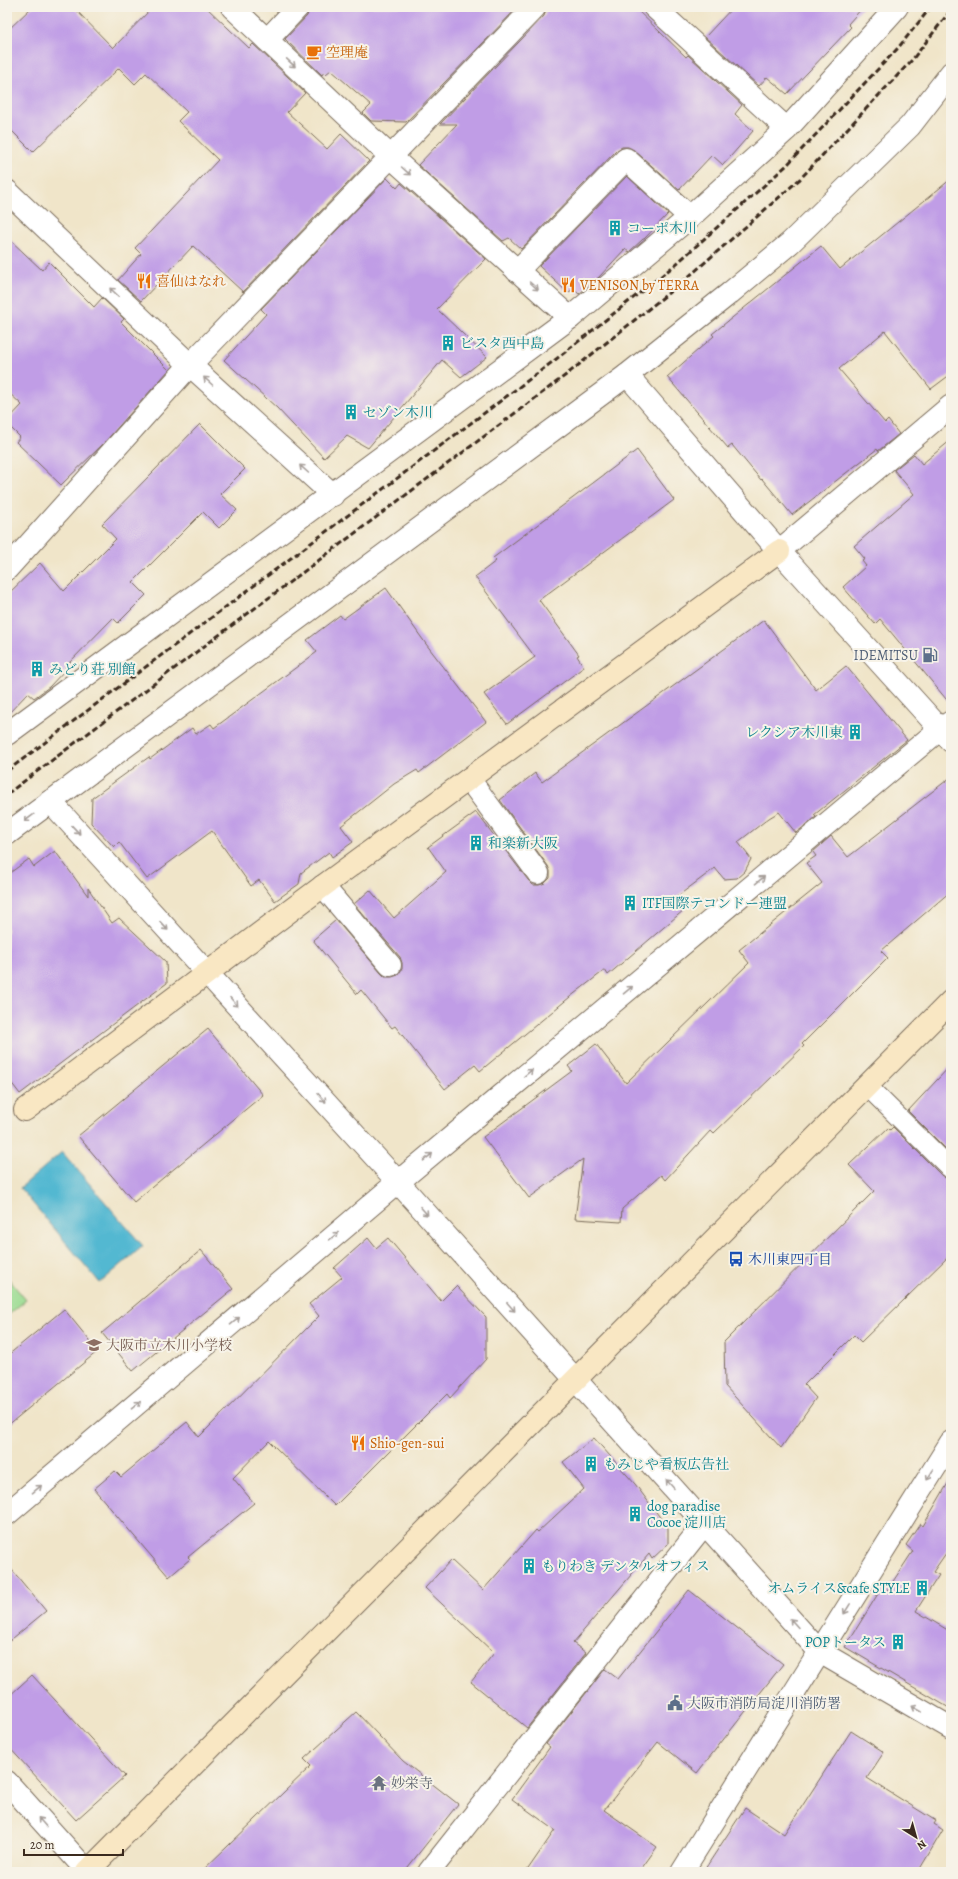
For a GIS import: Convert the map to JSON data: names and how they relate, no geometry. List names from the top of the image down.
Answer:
{
  "places": {
    "cafe": ["空理庵"],
    "building": [
      "コーポ木川",
      "ビスタ西中島",
      "セゾン木川",
      "みどり荘 別館",
      "レクシア木川東",
      "和楽新大阪",
      "ITF国際テコンドー連盟",
      "もみじや看板広告社",
      "dog paradise Cocoe 淀川店",
      "もりわき デンタルオフィス",
      "オムライス&cafe STYLE",
      "POPトータス"
    ],
    "restaurant": ["喜仙はなれ", "VENISON by TERRA", "Shio-gen-sui"],
    "fuel station": ["IDEMITSU"],
    "bus stop": ["木川東四丁目"],
    "school or university": ["大阪市立木川小学校"],
    "public building": ["大阪市消防局淀川消防署"],
    "temple": ["妙栄寺"]
  },
  "scale_bar": "20 m",
  "north": "bottom right"
}
